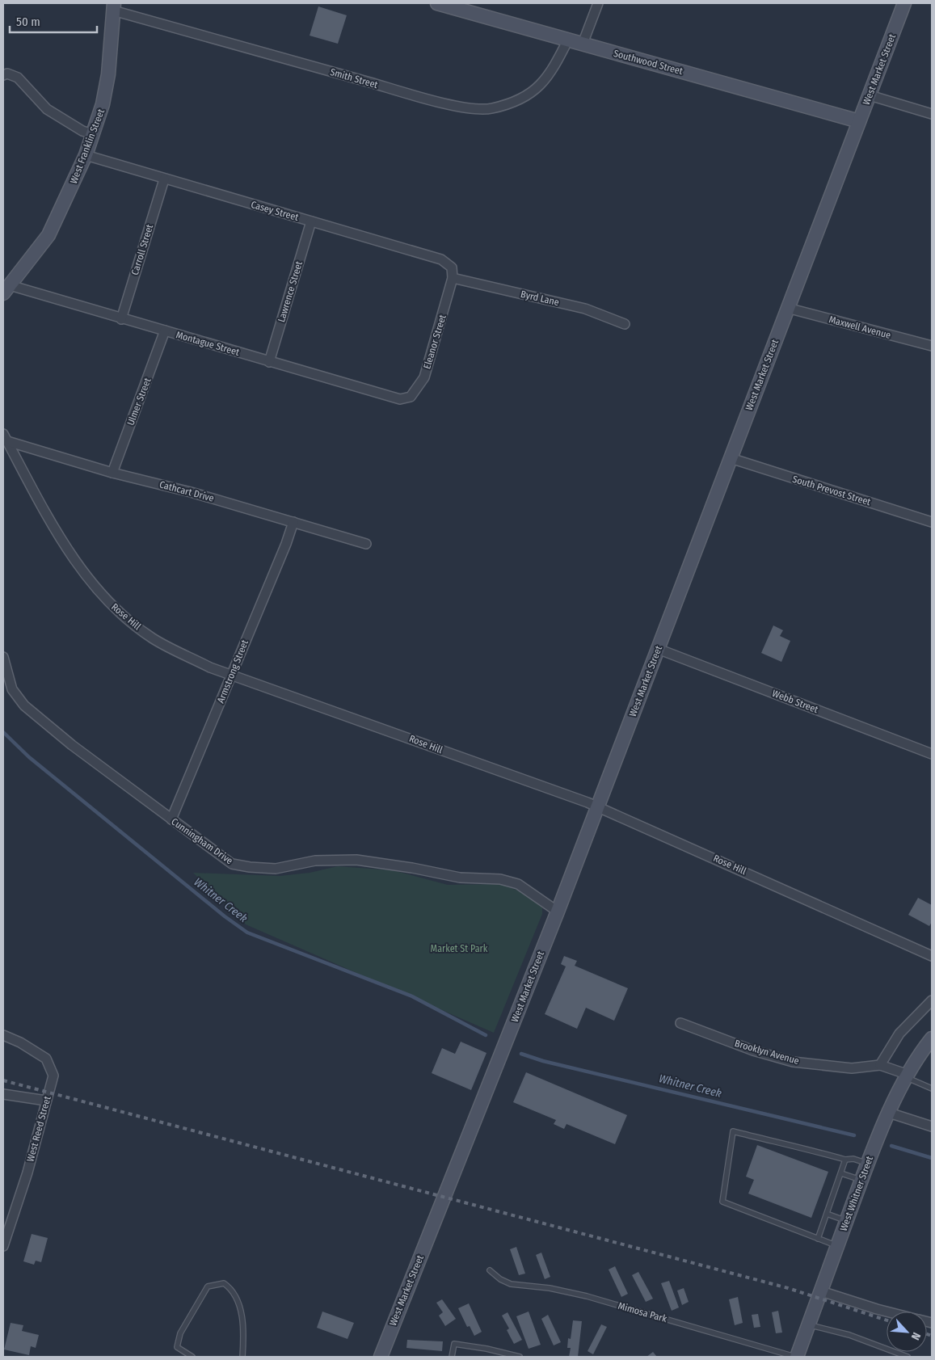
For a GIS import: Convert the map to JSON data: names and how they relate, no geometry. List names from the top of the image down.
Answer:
{
  "streets": {
    "street": [
      "Southwood Street",
      "West Market Street",
      "Smith Street",
      "West Franklin Street",
      "Casey Street",
      "Carroll Street",
      "Lawrence Street",
      "Byrd Lane",
      "Maxwell Avenue",
      "Eleanor Street",
      "Montague Street",
      "Ulmer Street",
      "South Prevost Street",
      "Cathcart Drive",
      "Rose Hill",
      "Armstrong Street",
      "Webb Street",
      "Cunningham Drive",
      "Brooklyn Avenue",
      "West Reed Street",
      "West Whitner Street"
    ],
    "lane": ["Mimosa Park"]
  },
  "crossings": [
    ["Southwood Street", "West Market Street"],
    ["Southwood Street", "Smith Street"],
    ["West Market Street", "Maxwell Avenue"],
    ["West Market Street", "South Prevost Street"],
    ["West Market Street", "Rose Hill"],
    ["West Market Street", "Webb Street"],
    ["West Market Street", "Cunningham Drive"],
    ["Smith Street", "West Franklin Street"],
    ["West Franklin Street", "Casey Street"],
    ["West Franklin Street", "Montague Street"],
    ["Casey Street", "Carroll Street"],
    ["Casey Street", "Lawrence Street"],
    ["Casey Street", "Byrd Lane"],
    ["Casey Street", "Eleanor Street"],
    ["Carroll Street", "Montague Street"],
    ["Lawrence Street", "Montague Street"],
    ["Byrd Lane", "Eleanor Street"],
    ["Eleanor Street", "Montague Street"],
    ["Montague Street", "Ulmer Street"],
    ["Ulmer Street", "Cathcart Drive"],
    ["Cathcart Drive", "Rose Hill"],
    ["Cathcart Drive", "Armstrong Street"],
    ["Rose Hill", "Armstrong Street"],
    ["Armstrong Street", "Cunningham Drive"],
    ["West Whitner Street", "Mimosa Park"]
  ],
  "water": ["Whitner Creek"],
  "parks": ["Market St Park"],
  "scale_bar": "50 m",
  "north": "bottom right"
}
